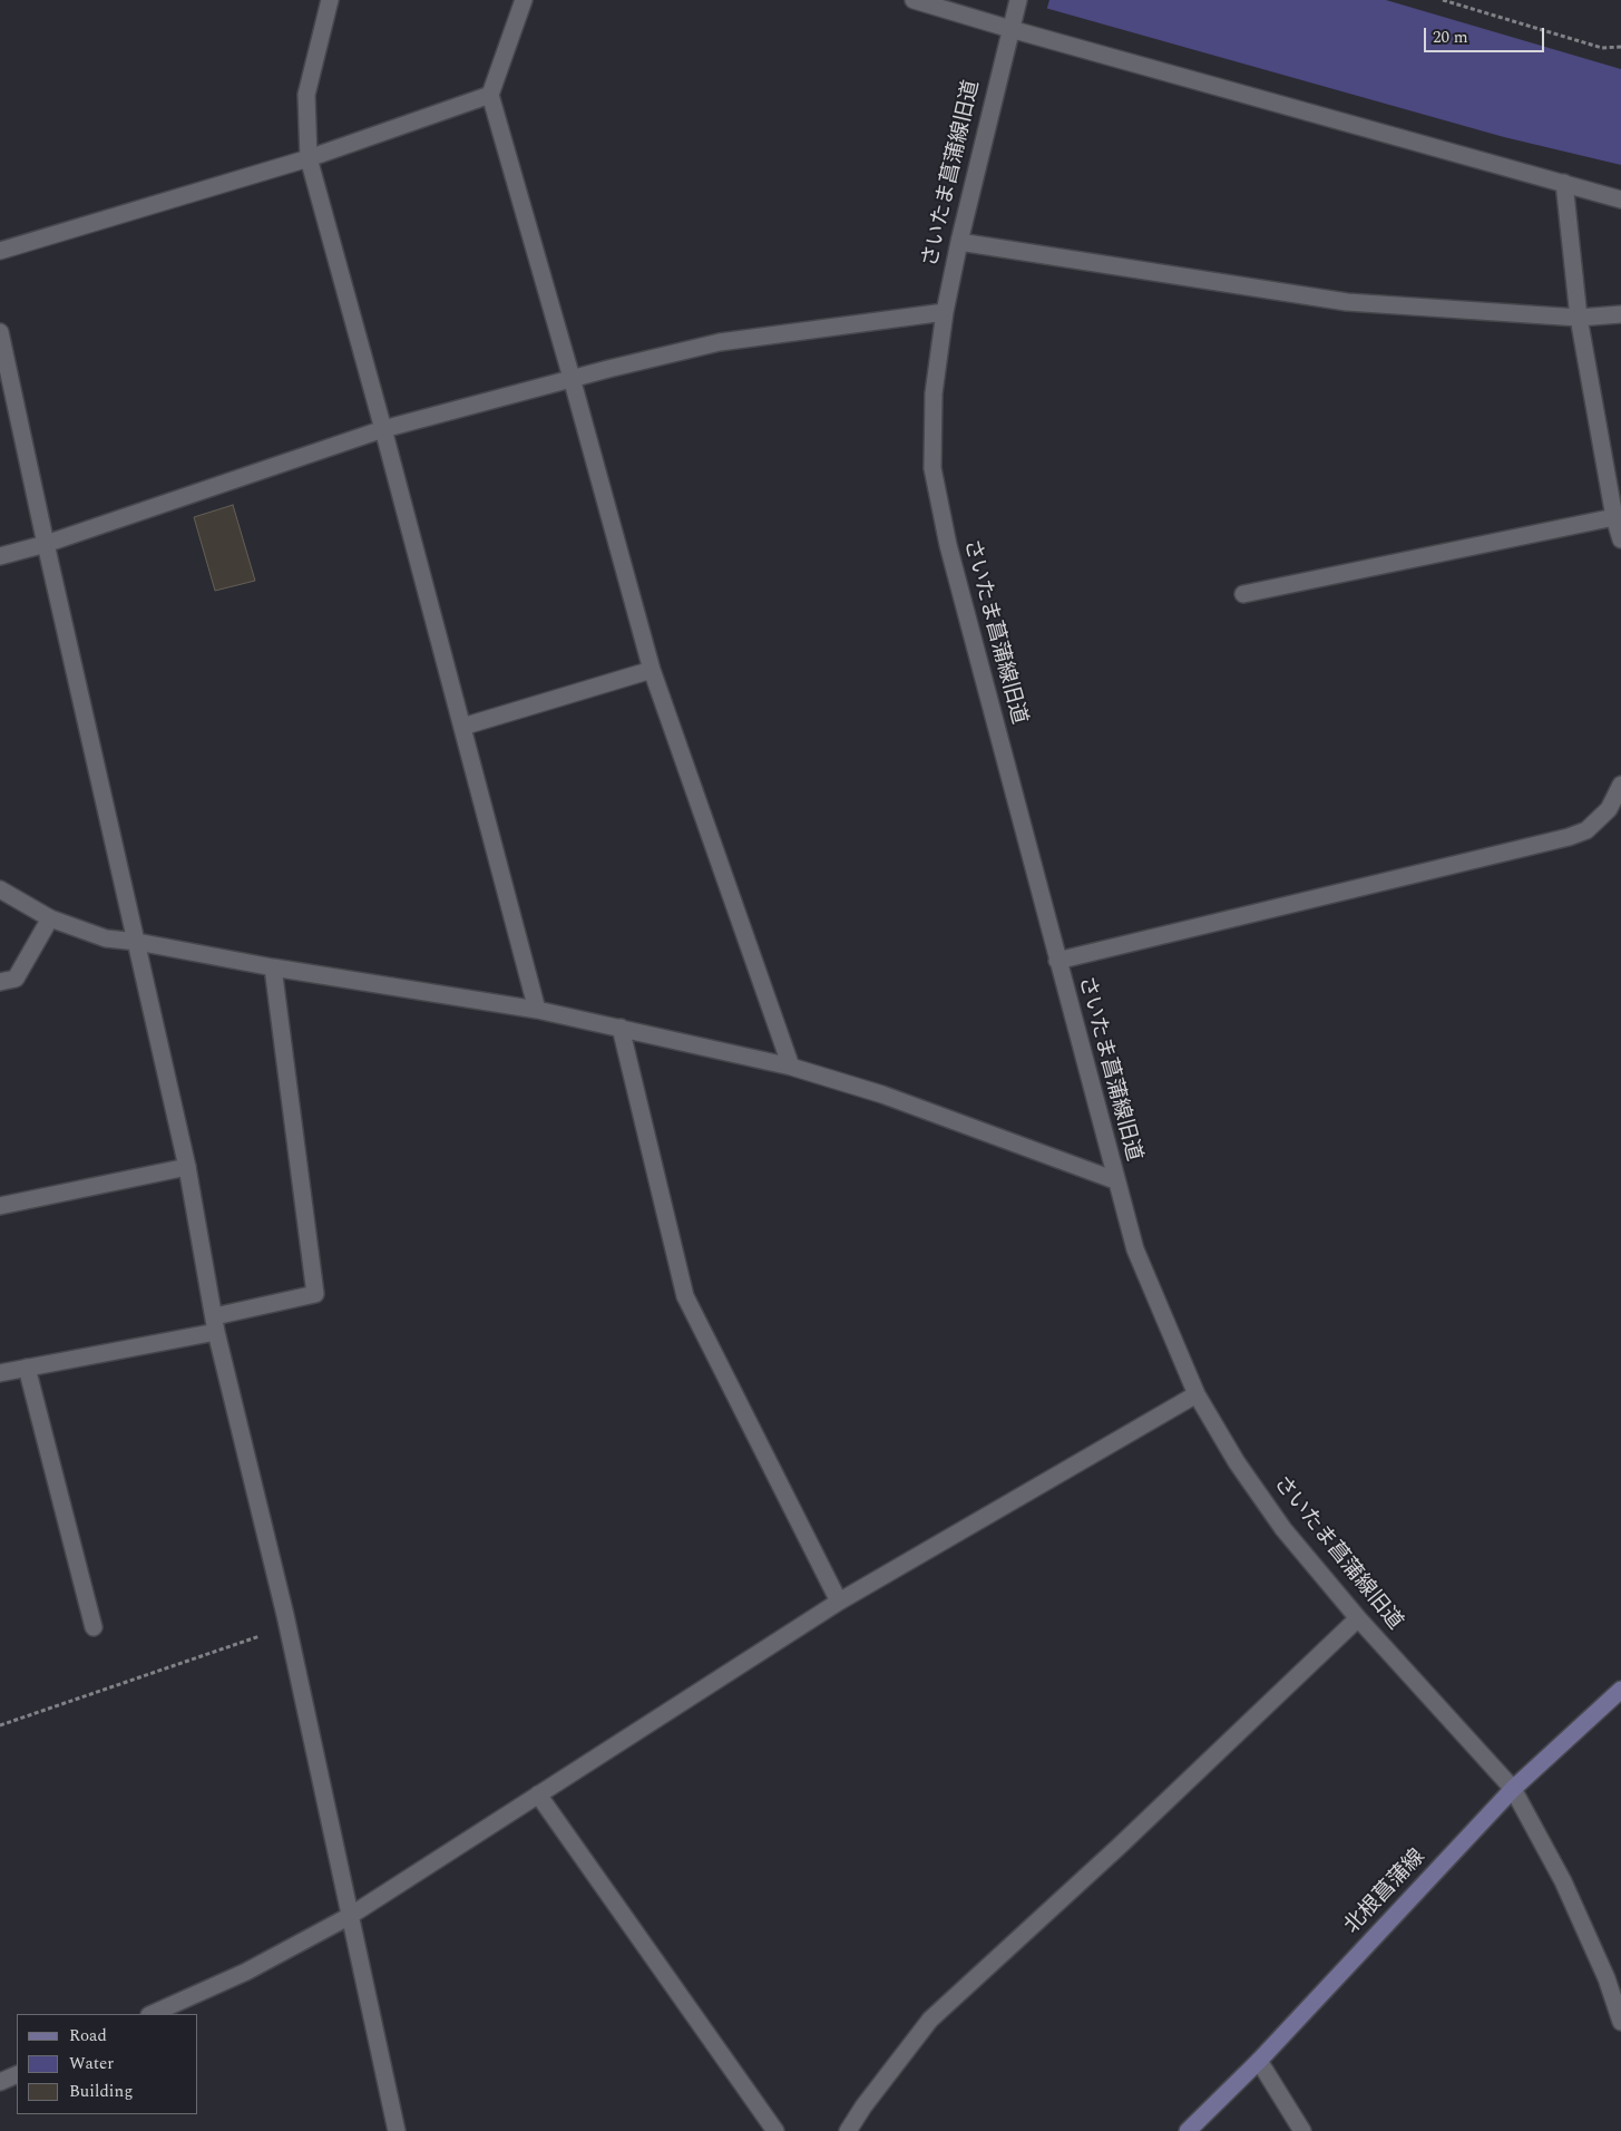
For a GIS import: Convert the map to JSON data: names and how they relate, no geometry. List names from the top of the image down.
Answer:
{
  "streets": {
    "main road": ["北根菖蒲線"],
    "street": ["さいたま菖蒲線旧道"]
  },
  "crossings": [
    ["さいたま菖蒲線旧道", "北根菖蒲線"]
  ],
  "legend": ["Road", "Water", "Building"],
  "scale_bar": "20 m"
}
